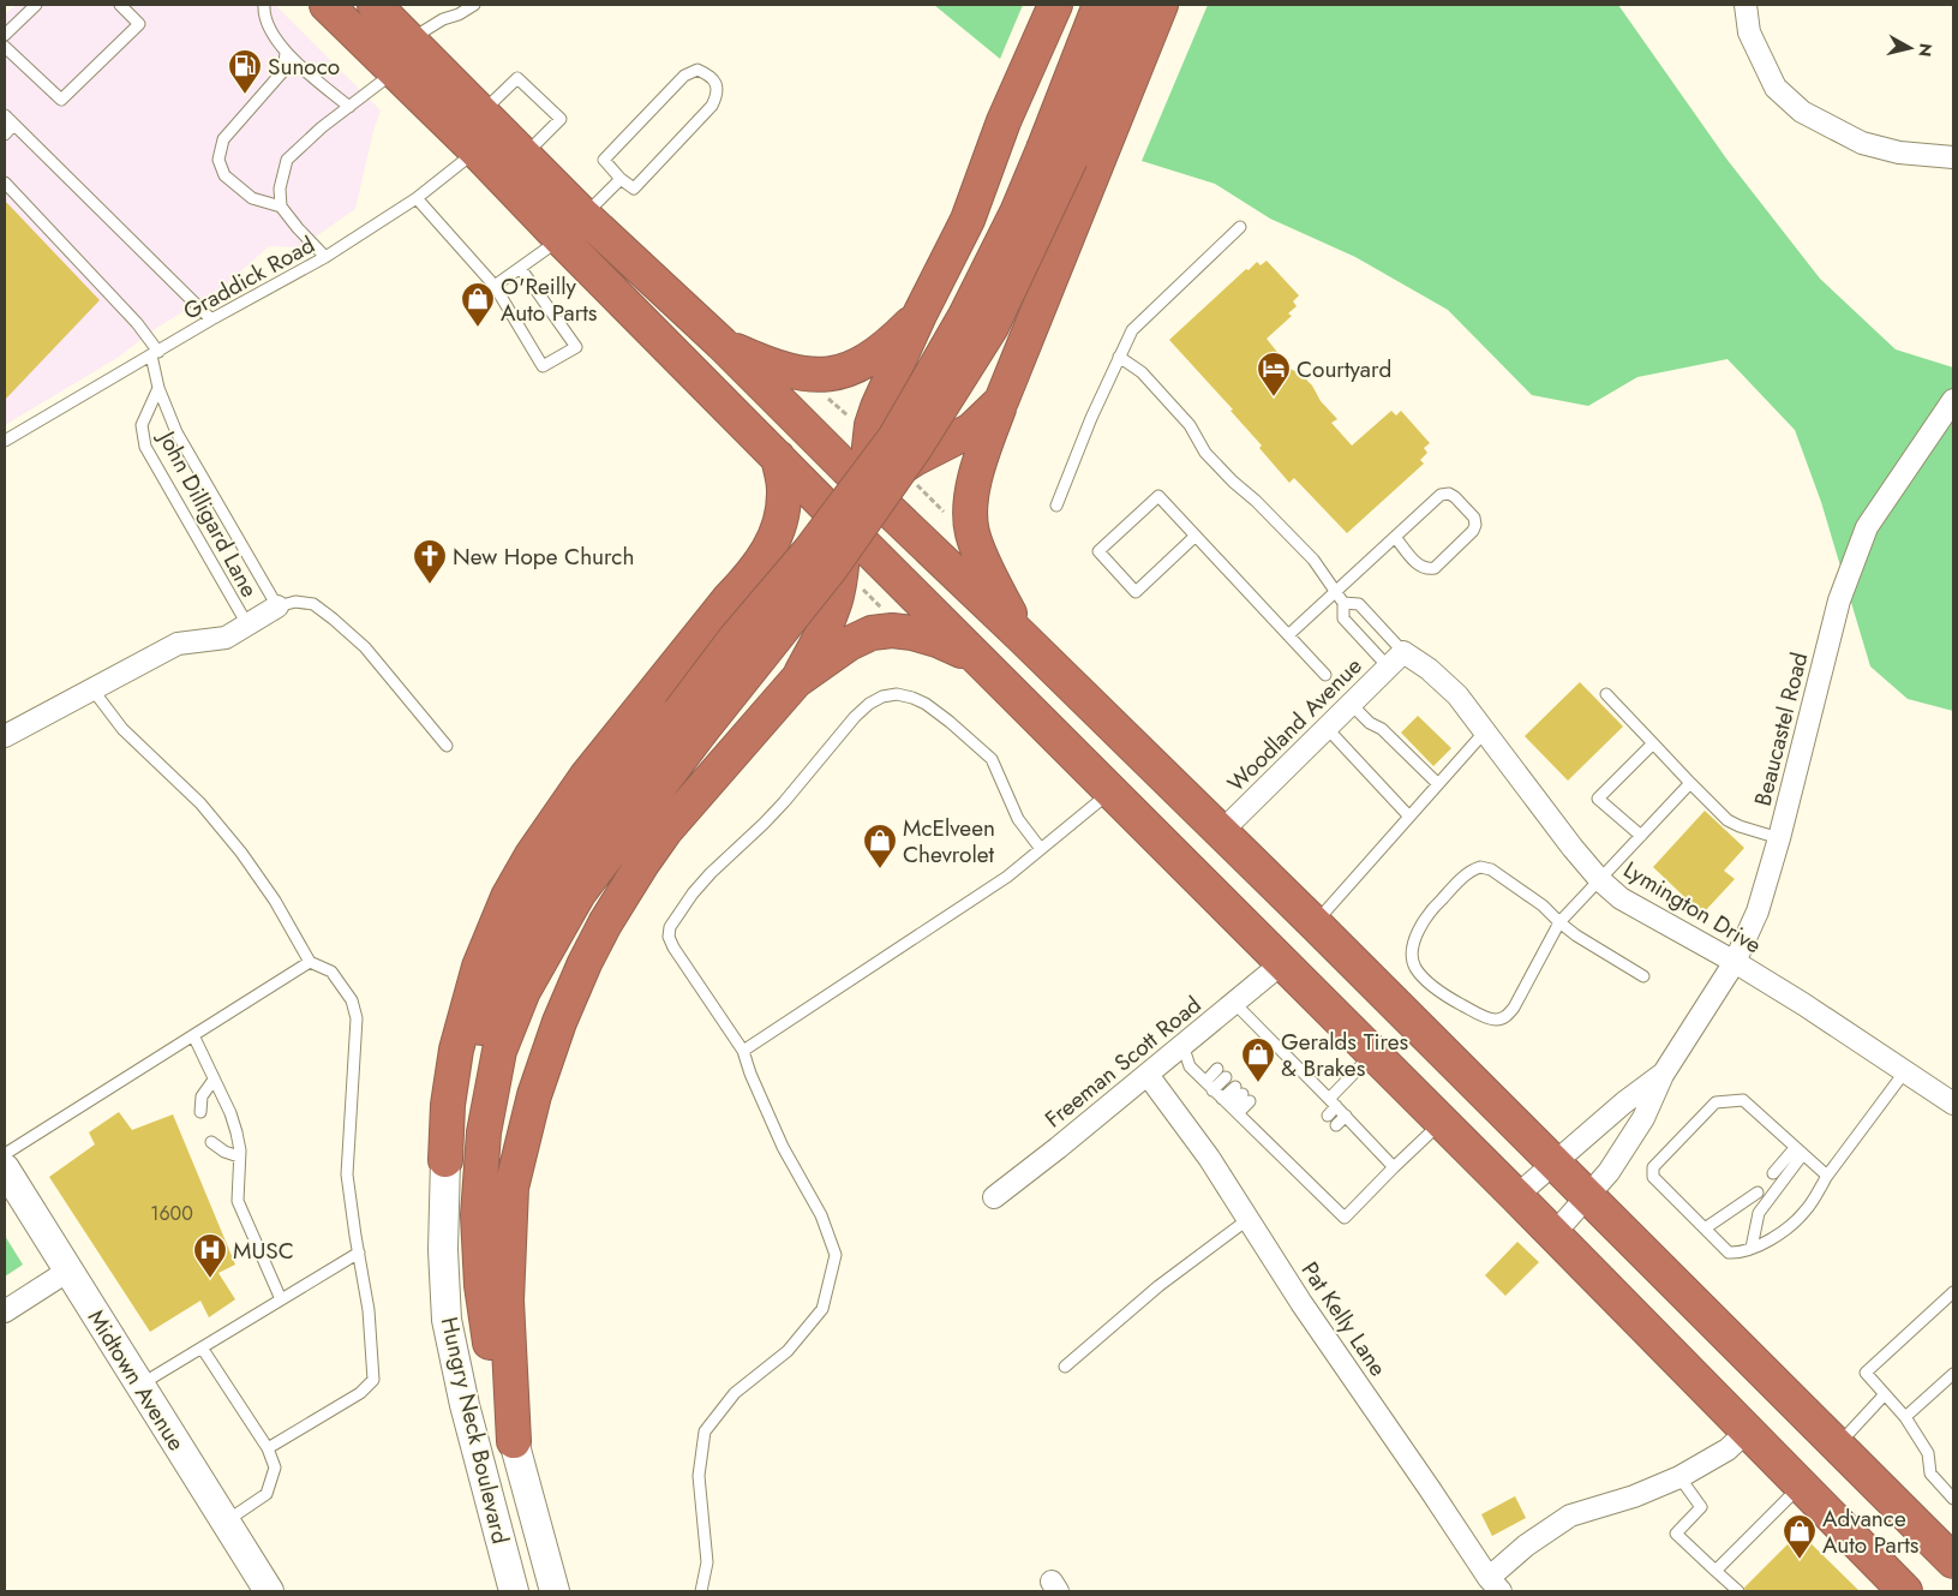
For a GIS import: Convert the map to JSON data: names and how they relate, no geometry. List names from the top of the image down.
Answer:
{
  "streets": {
    "main road": ["Midtown Avenue", "Hungry Neck Boulevard"],
    "street": [
      "Woodland Avenue",
      "Beaucastel Road",
      "Lymington Drive",
      "Freeman Scott Road",
      "Pat Kelly Lane"
    ],
    "lane": ["Graddick Road", "John Dilligard Lane"]
  },
  "crossings": [
    ["Graddick Road", "John Dilligard Lane"],
    ["Woodland Avenue", "Lymington Drive"],
    ["Beaucastel Road", "Lymington Drive"],
    ["Freeman Scott Road", "Pat Kelly Lane"]
  ],
  "places": {
    "fuel station": ["Sunoco"],
    "shop": [
      "O'Reilly Auto Parts",
      "McElveen Chevrolet",
      "Geralds Tires & Brakes",
      "Advance Auto Parts"
    ],
    "hotel": ["Courtyard"],
    "church": ["New Hope Church"],
    "hospital": ["MUSC"]
  },
  "house_numbers": ["1600"],
  "north": "right"
}
